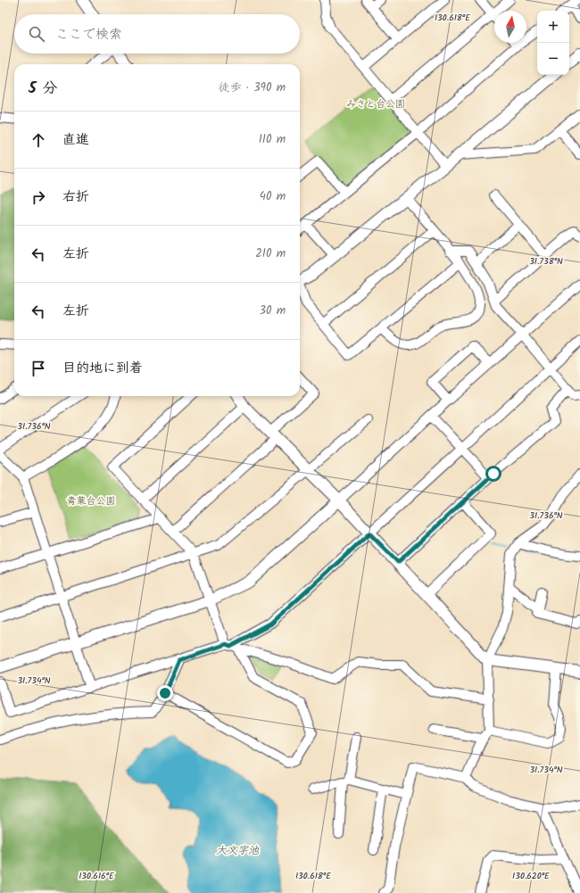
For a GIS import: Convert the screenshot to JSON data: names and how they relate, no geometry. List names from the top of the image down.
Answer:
{
  "water": ["大文字池"],
  "parks": ["みさと台公園", "青葉台公園"],
  "north": "top",
  "page": {
    "map_buttons": ["+", "−"],
    "search": "ここで検索",
    "heading": ["5 分", "徒歩 · 390 m"],
    "list": [
      ["直進", "110 m"],
      ["右折", "40 m"],
      ["左折", "210 m"],
      ["左折", "30 m"],
      "目的地に到着"
    ]
  },
  "coordinates": [
    "130.618°E",
    "31.738°N",
    "31.736°N",
    "31.734°N",
    "130.616°E",
    "130.620°E"
  ]
}
